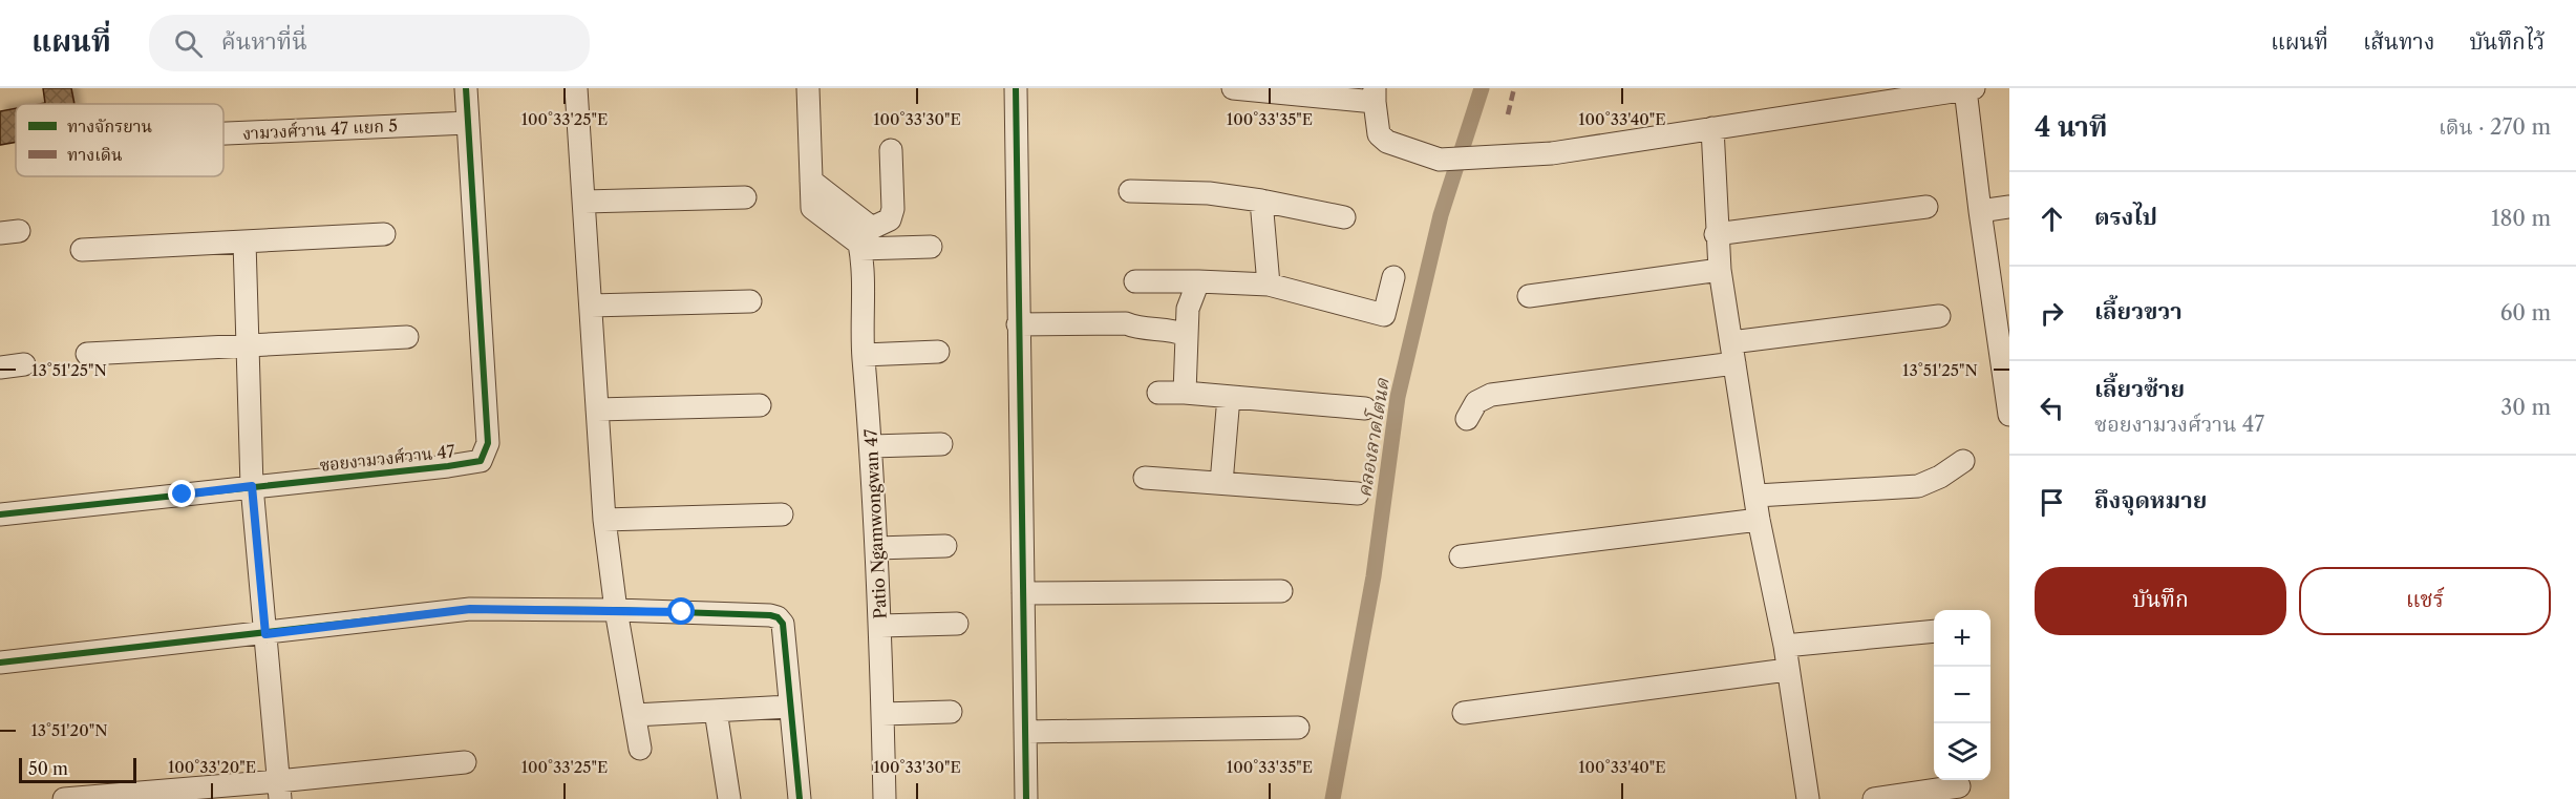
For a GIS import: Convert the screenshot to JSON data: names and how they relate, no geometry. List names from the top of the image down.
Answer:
{
  "streets": {
    "street": ["งามวงศ์วาน 47 แยก 5", "ซอยงามวงศ์วาน 47", "Patio Ngamwongwan 47"]
  },
  "crossings": [
    ["งามวงศ์วาน 47 แยก 5", "ซอยงามวงศ์วาน 47"]
  ],
  "water": ["คลองลาดโตนด"],
  "legend": ["ทางจักรยาน", "ทางเดิน"],
  "scale_bar": "50 m",
  "page": {
    "header": "แผนที่",
    "search": "ค้นหาที่นี่",
    "nav": ["แผนที่", "เส้นทาง", "บันทึกไว้"],
    "heading": ["4 นาที", "เดิน · 270 m"],
    "list": [
      ["ตรงไป", "180 m"],
      ["เลี้ยวขวา", "60 m"],
      ["เลี้ยวซ้าย", "ซอยงามวงศ์วาน 47", "30 m"],
      "ถึงจุดหมาย"
    ],
    "buttons": ["บันทึก", "แชร์"],
    "map_buttons": ["+", "−"],
    "scale": "50 m"
  },
  "coordinates": [
    "100°33'25\"E",
    "100°33'30\"E",
    "100°33'35\"E",
    "100°33'40\"E",
    "13°51'25\"N",
    "13°51'20\"N",
    "100°33'20\"E"
  ]
}
